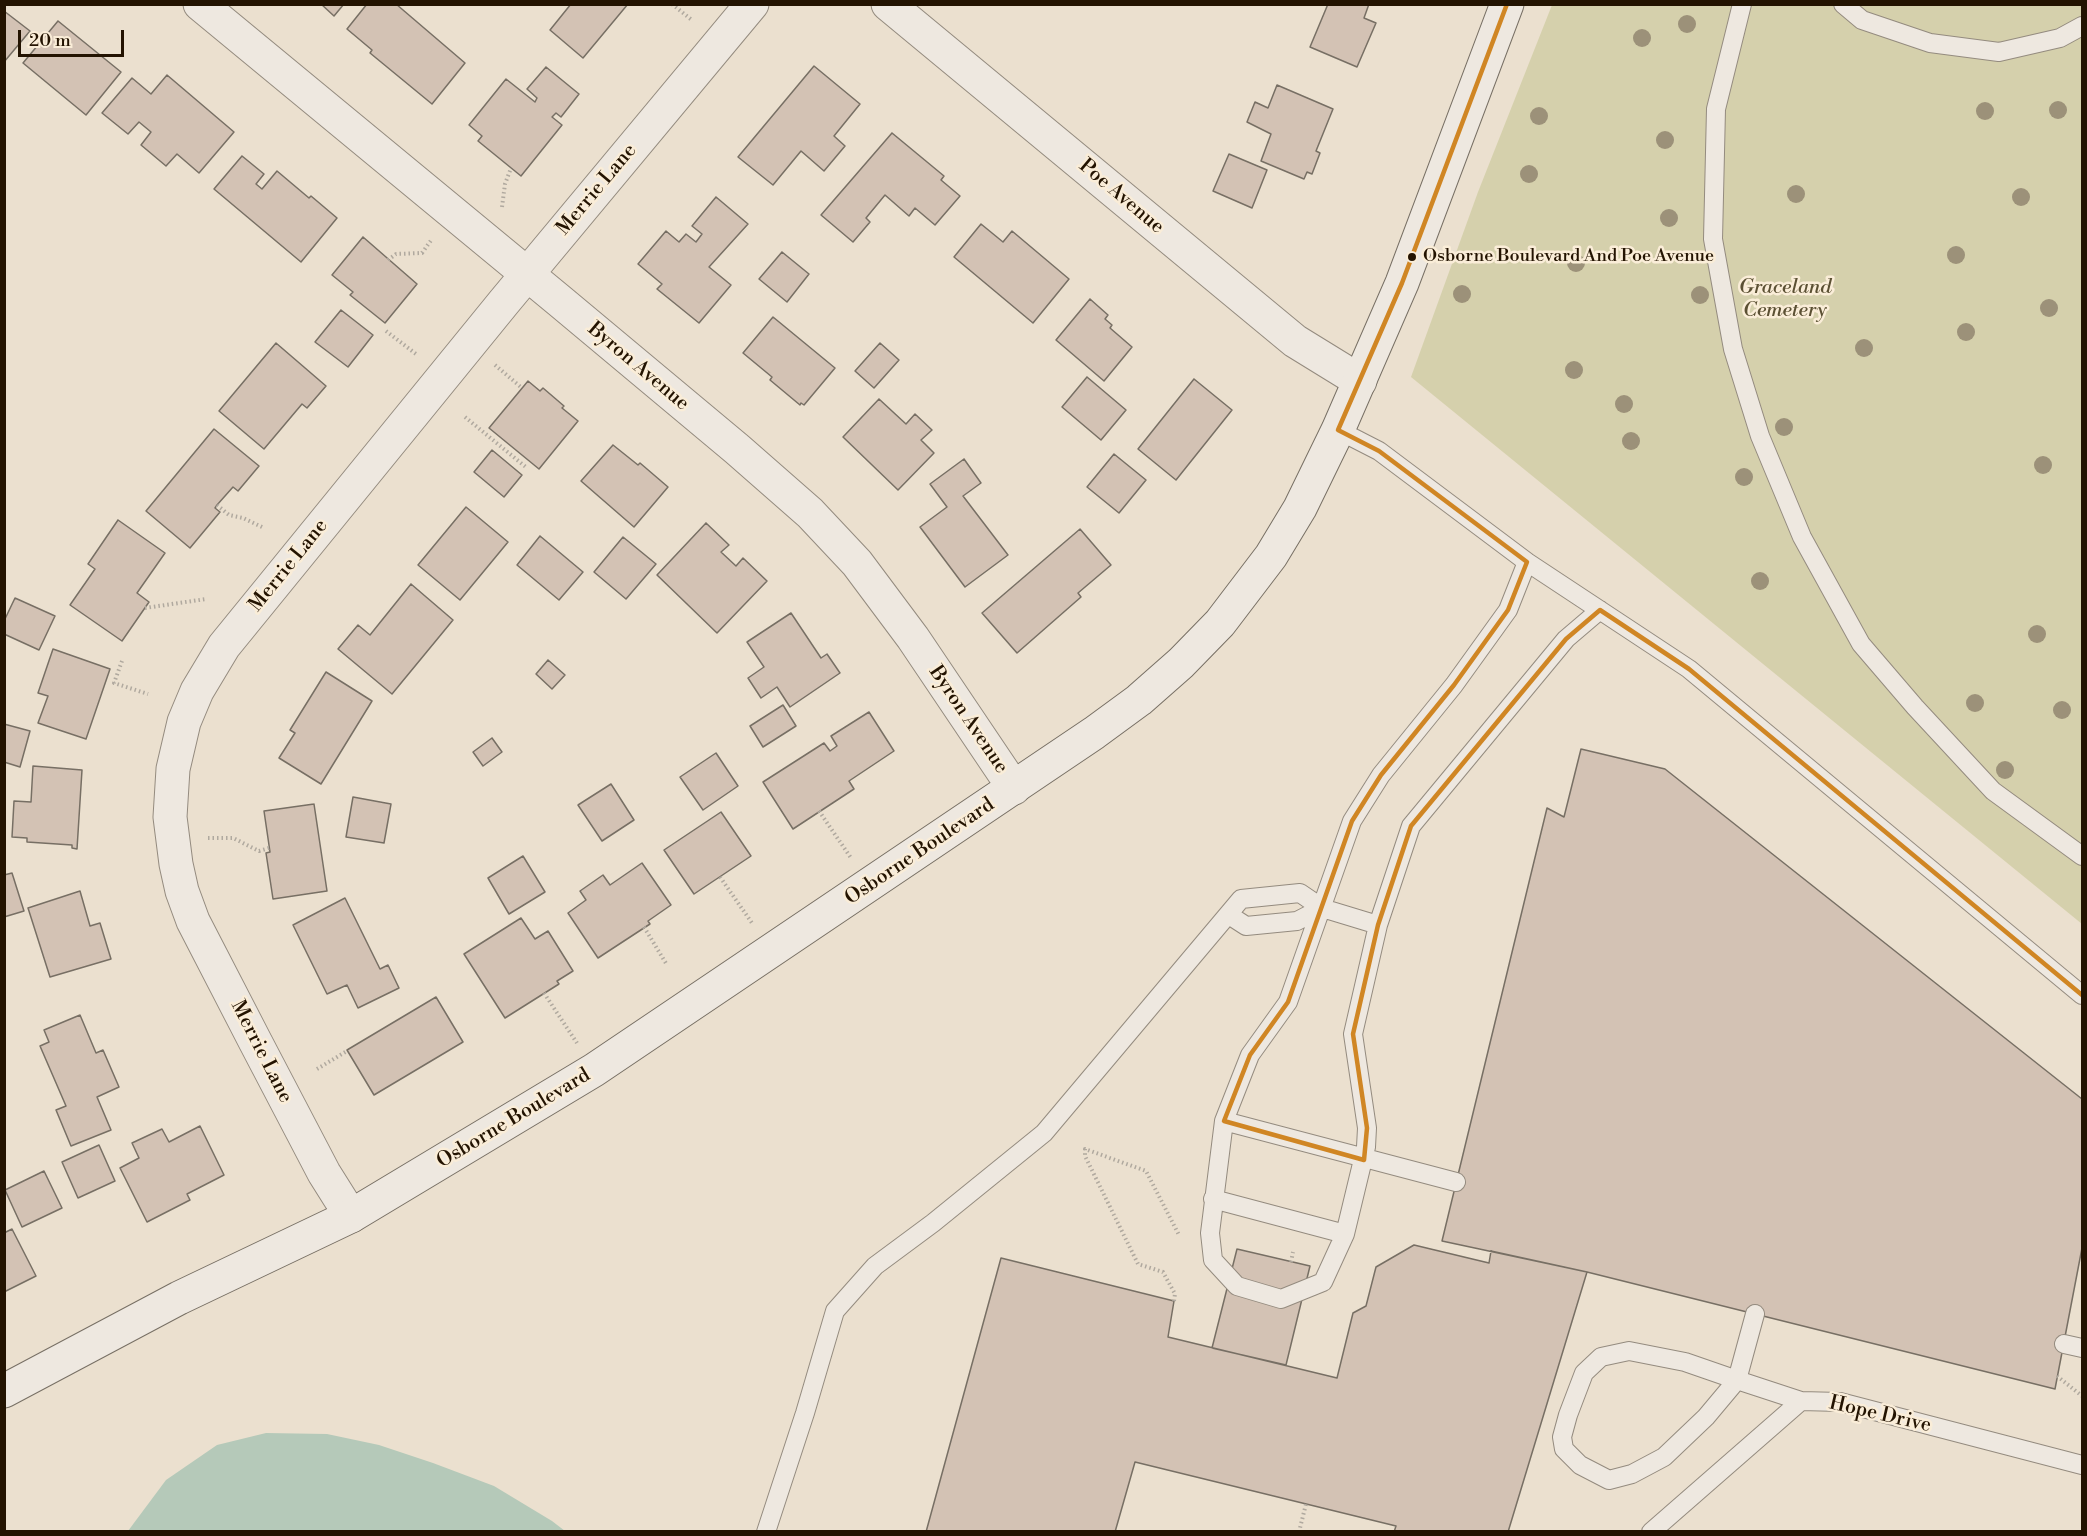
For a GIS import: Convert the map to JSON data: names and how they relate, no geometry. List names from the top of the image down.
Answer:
{
  "streets": {
    "street": [
      "Merrie Lane",
      "Poe Avenue",
      "Byron Avenue",
      "Osborne Boulevard"
    ],
    "lane": ["Hope Drive"]
  },
  "crossings": [
    ["Merrie Lane", "Byron Avenue"],
    ["Merrie Lane", "Osborne Boulevard"],
    ["Poe Avenue", "Osborne Boulevard"],
    ["Byron Avenue", "Osborne Boulevard"]
  ],
  "parks": ["Graceland Cemetery"],
  "places": ["Osborne Boulevard And Poe Avenue"],
  "scale_bar": "20 m"
}
